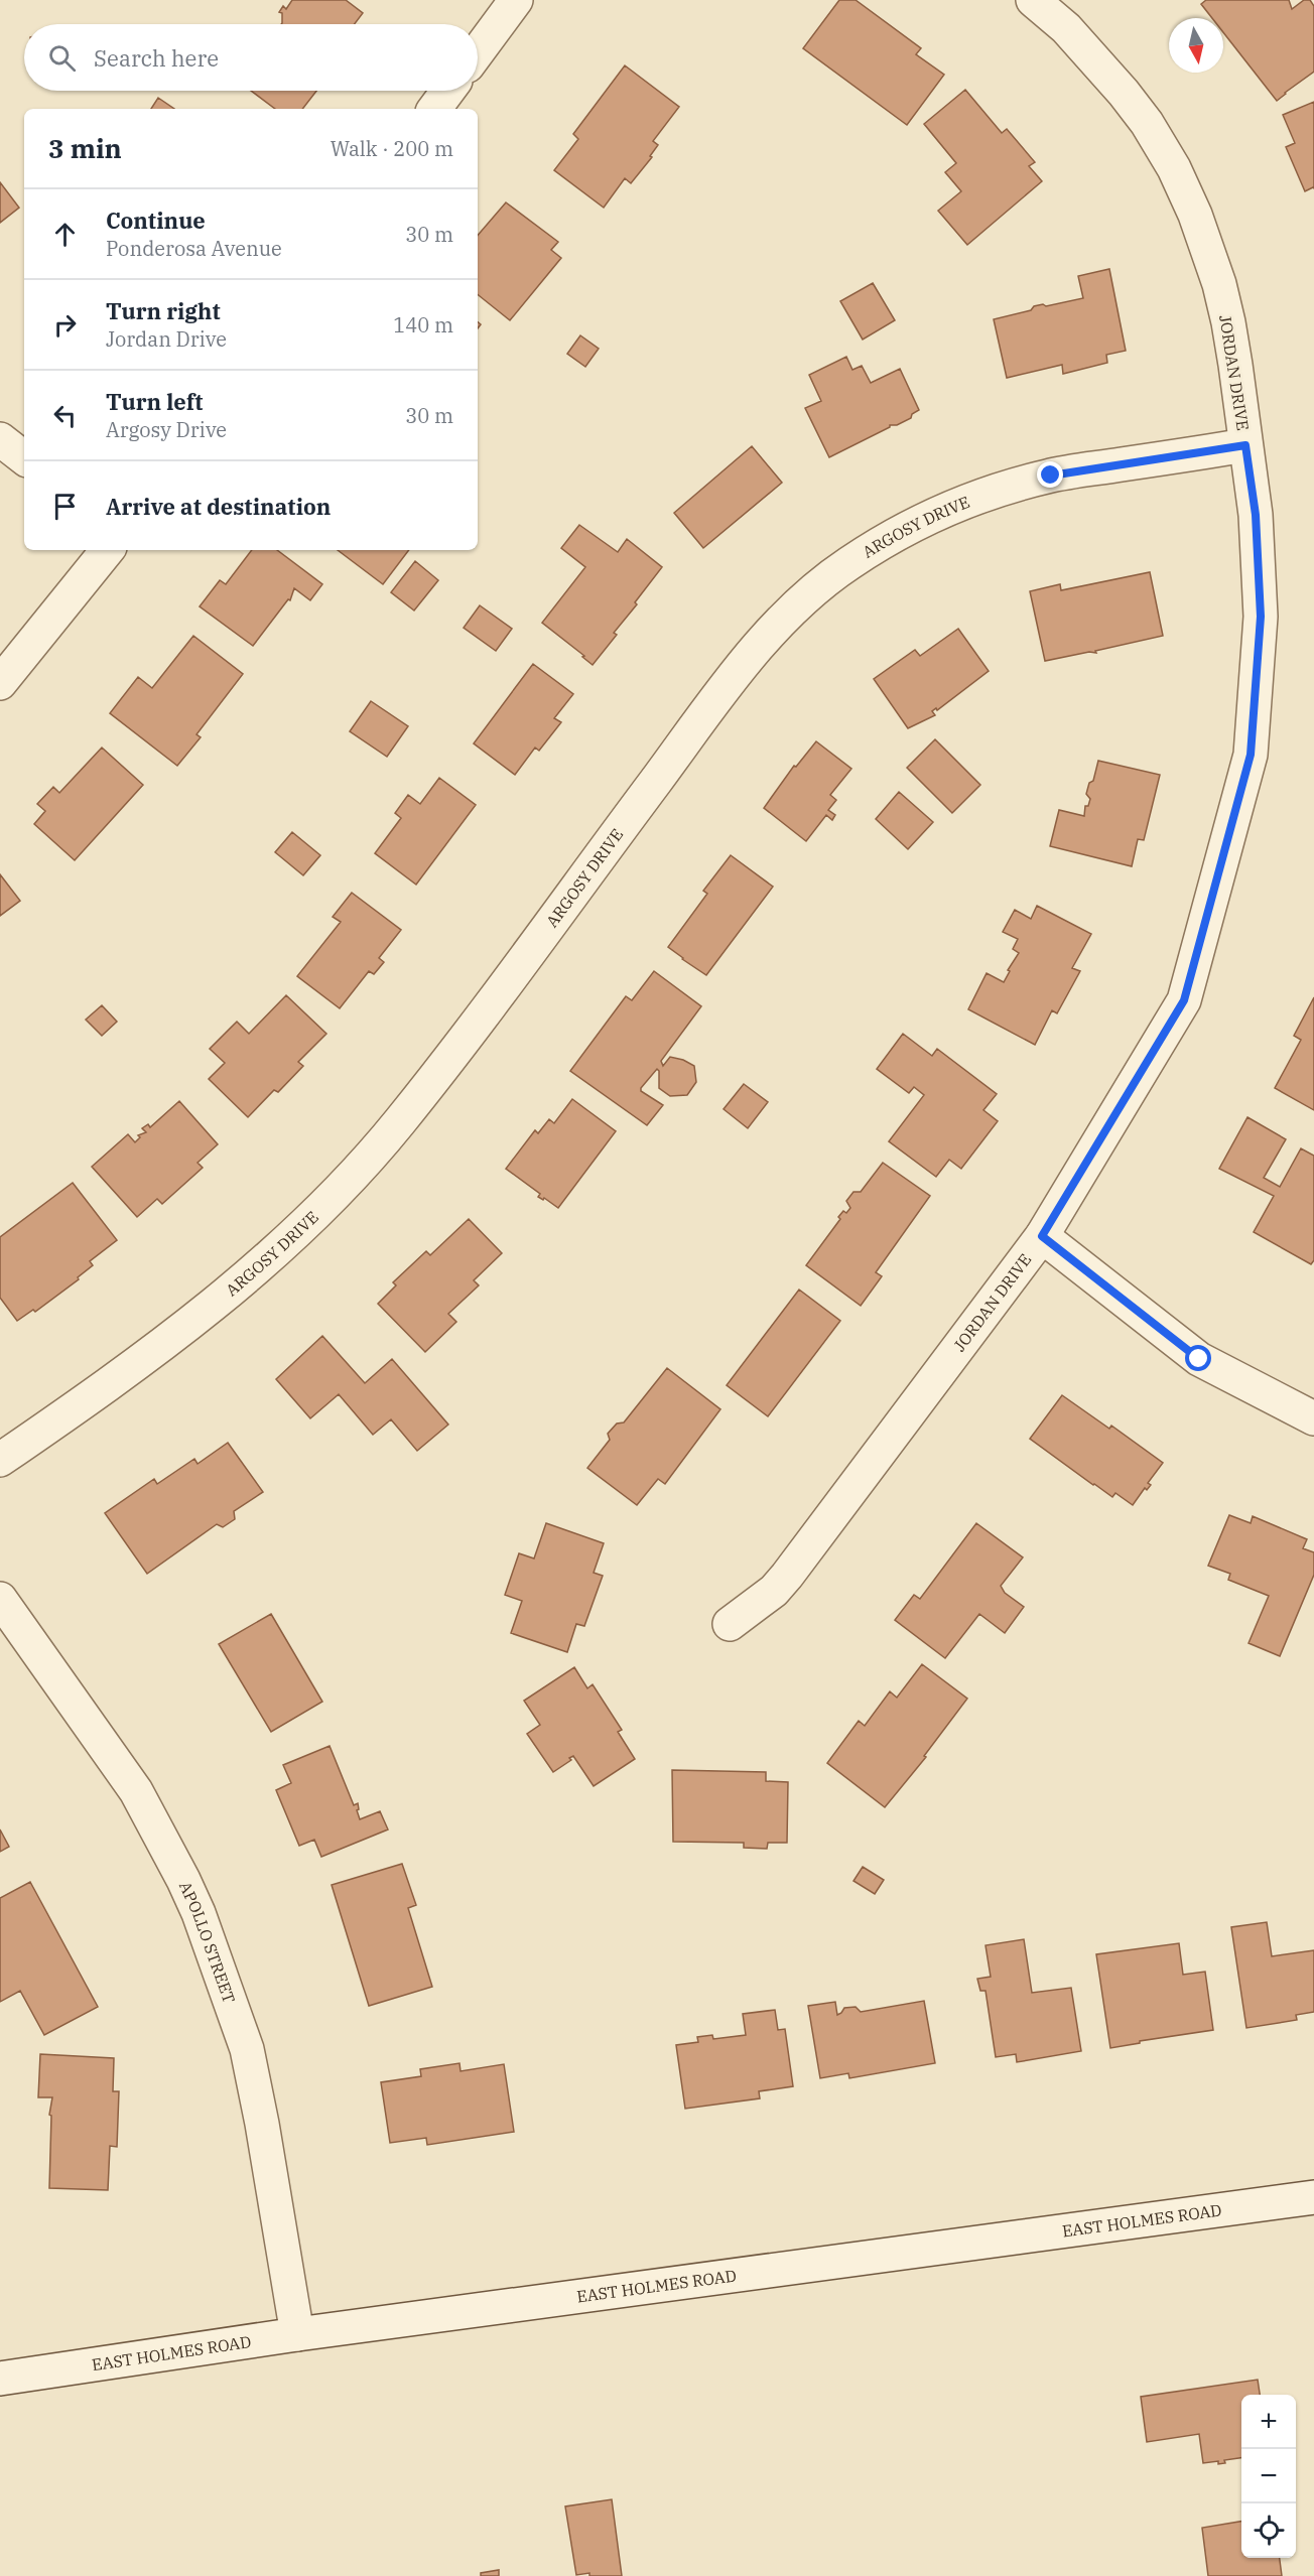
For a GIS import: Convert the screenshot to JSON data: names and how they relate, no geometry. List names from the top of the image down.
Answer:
{
  "streets": {
    "street": [
      "JORDAN DRIVE",
      "ARGOSY DRIVE",
      "APOLLO STREET",
      "EAST HOLMES ROAD"
    ]
  },
  "crossings": [
    ["JORDAN DRIVE", "ARGOSY DRIVE"],
    ["APOLLO STREET", "EAST HOLMES ROAD"]
  ],
  "north": "bottom",
  "page": {
    "search": "Search here",
    "heading": ["3 min", "Walk · 200 m"],
    "list": [
      ["Continue", "Ponderosa Avenue", "30 m"],
      ["Turn right", "Jordan Drive", "140 m"],
      ["Turn left", "Argosy Drive", "30 m"],
      "Arrive at destination"
    ],
    "map_buttons": ["+", "−"]
  }
}
